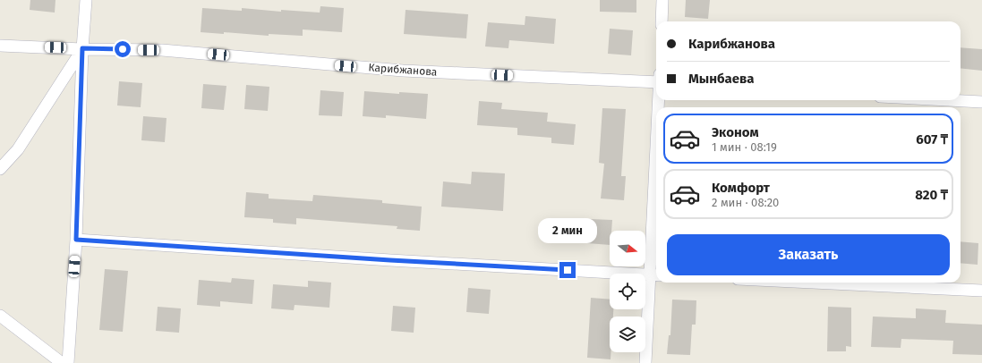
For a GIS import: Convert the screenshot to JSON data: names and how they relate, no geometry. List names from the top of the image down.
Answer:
{
  "streets": {
    "street": ["Карибжанова"]
  },
  "north": "right",
  "page": {
    "banner": ["Карибжанова", "Мынбаева"],
    "list": [
      {
        "name": "Эконом",
        "note": "1 мин · 08:19",
        "value": "607 ₸"
      },
      {
        "name": "Комфорт",
        "note": "2 мин · 08:20",
        "value": "820 ₸"
      }
    ],
    "bubble": "2 мин",
    "buttons": "Заказать"
  }
}
